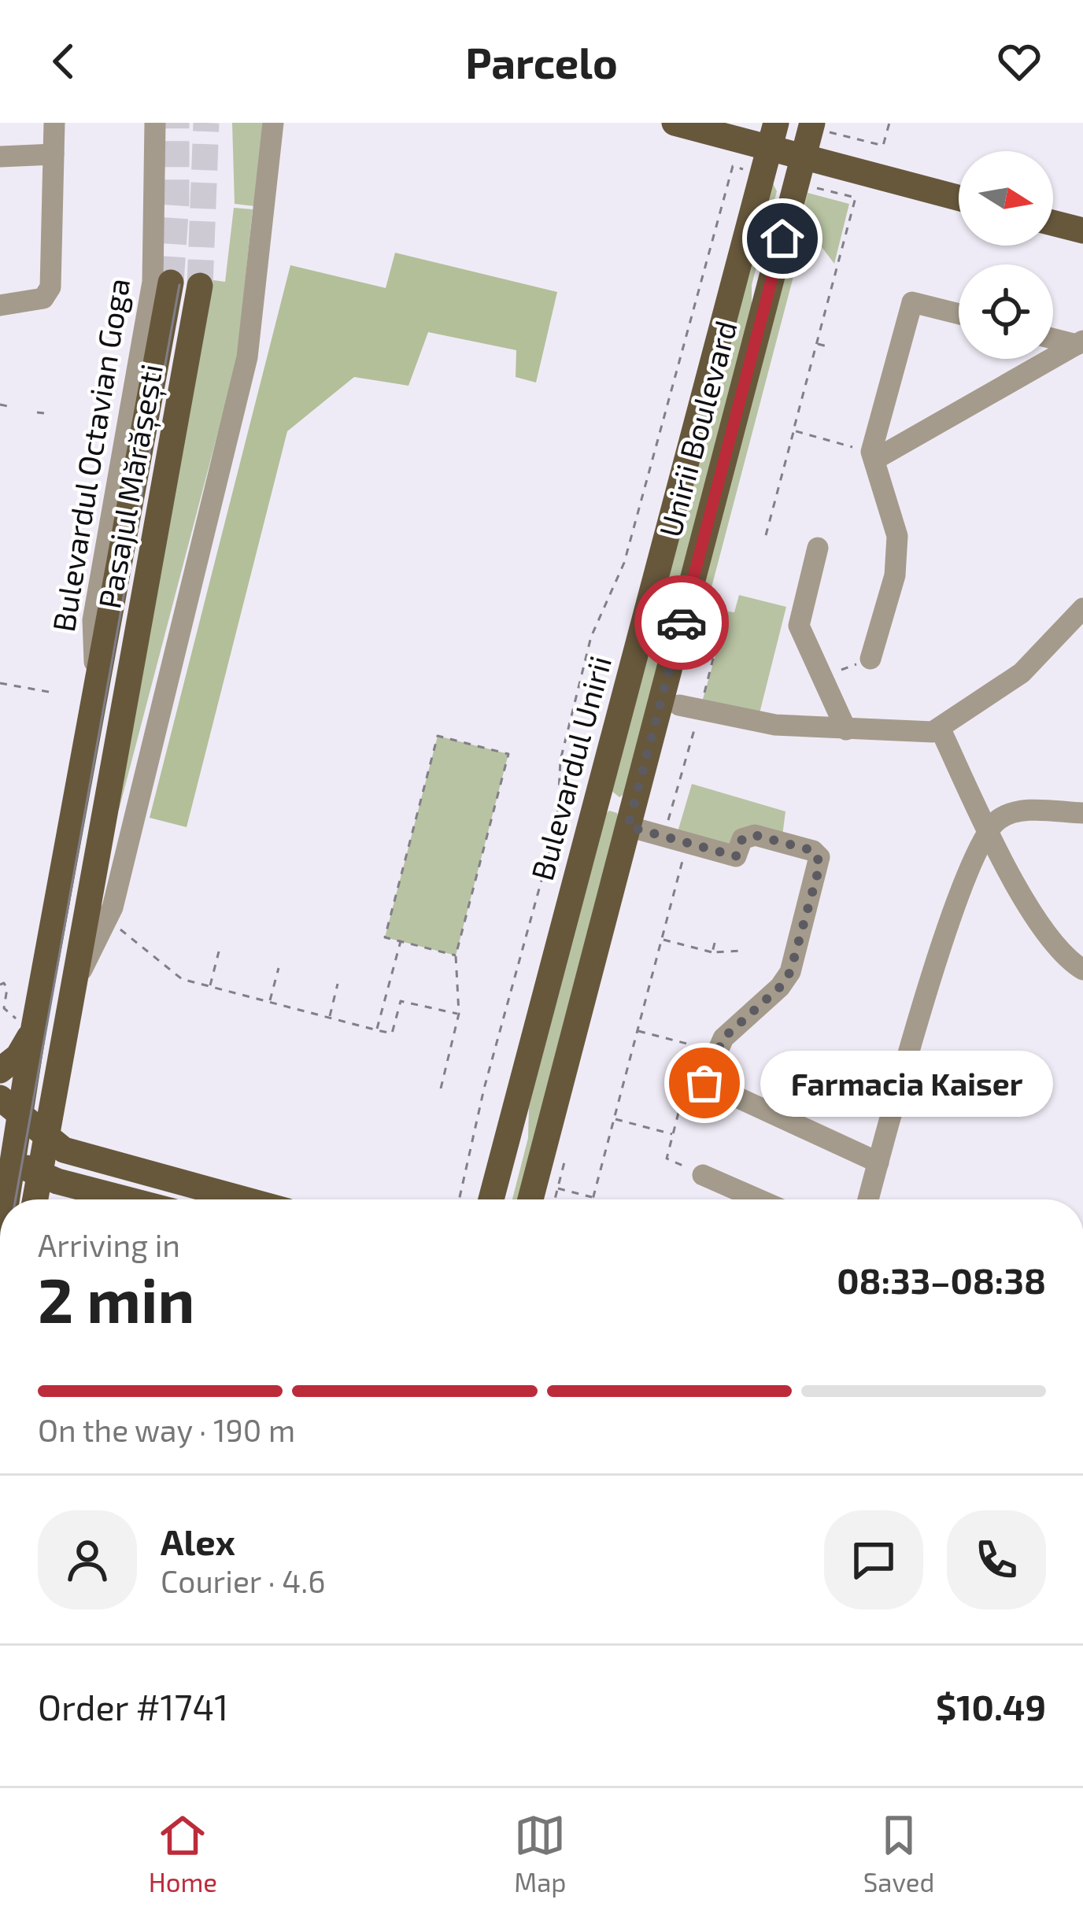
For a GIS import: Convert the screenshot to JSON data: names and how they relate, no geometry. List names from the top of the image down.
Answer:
{
  "streets": {
    "main road": [
      "Unirii Boulevard",
      "Bulevardul Octavian Goga",
      "Pasajul Mărășești",
      "Bulevardul Unirii"
    ]
  },
  "crossings": [
    ["Bulevardul Octavian Goga", "Pasajul Mărășești"]
  ],
  "places": ["Farmacia Kaiser"],
  "north": "right",
  "page": {
    "header": "Parcelo",
    "bubble": "Farmacia Kaiser",
    "heading": ["2 min", "Arriving in", "08:33–08:38"],
    "panel": [
      "Alex",
      "Courier · 4.6",
      "Order #1741",
      "$10.49"
    ],
    "bar": "On the way · 190 m",
    "tabs": ["Home", "Map", "Saved"]
  }
}
